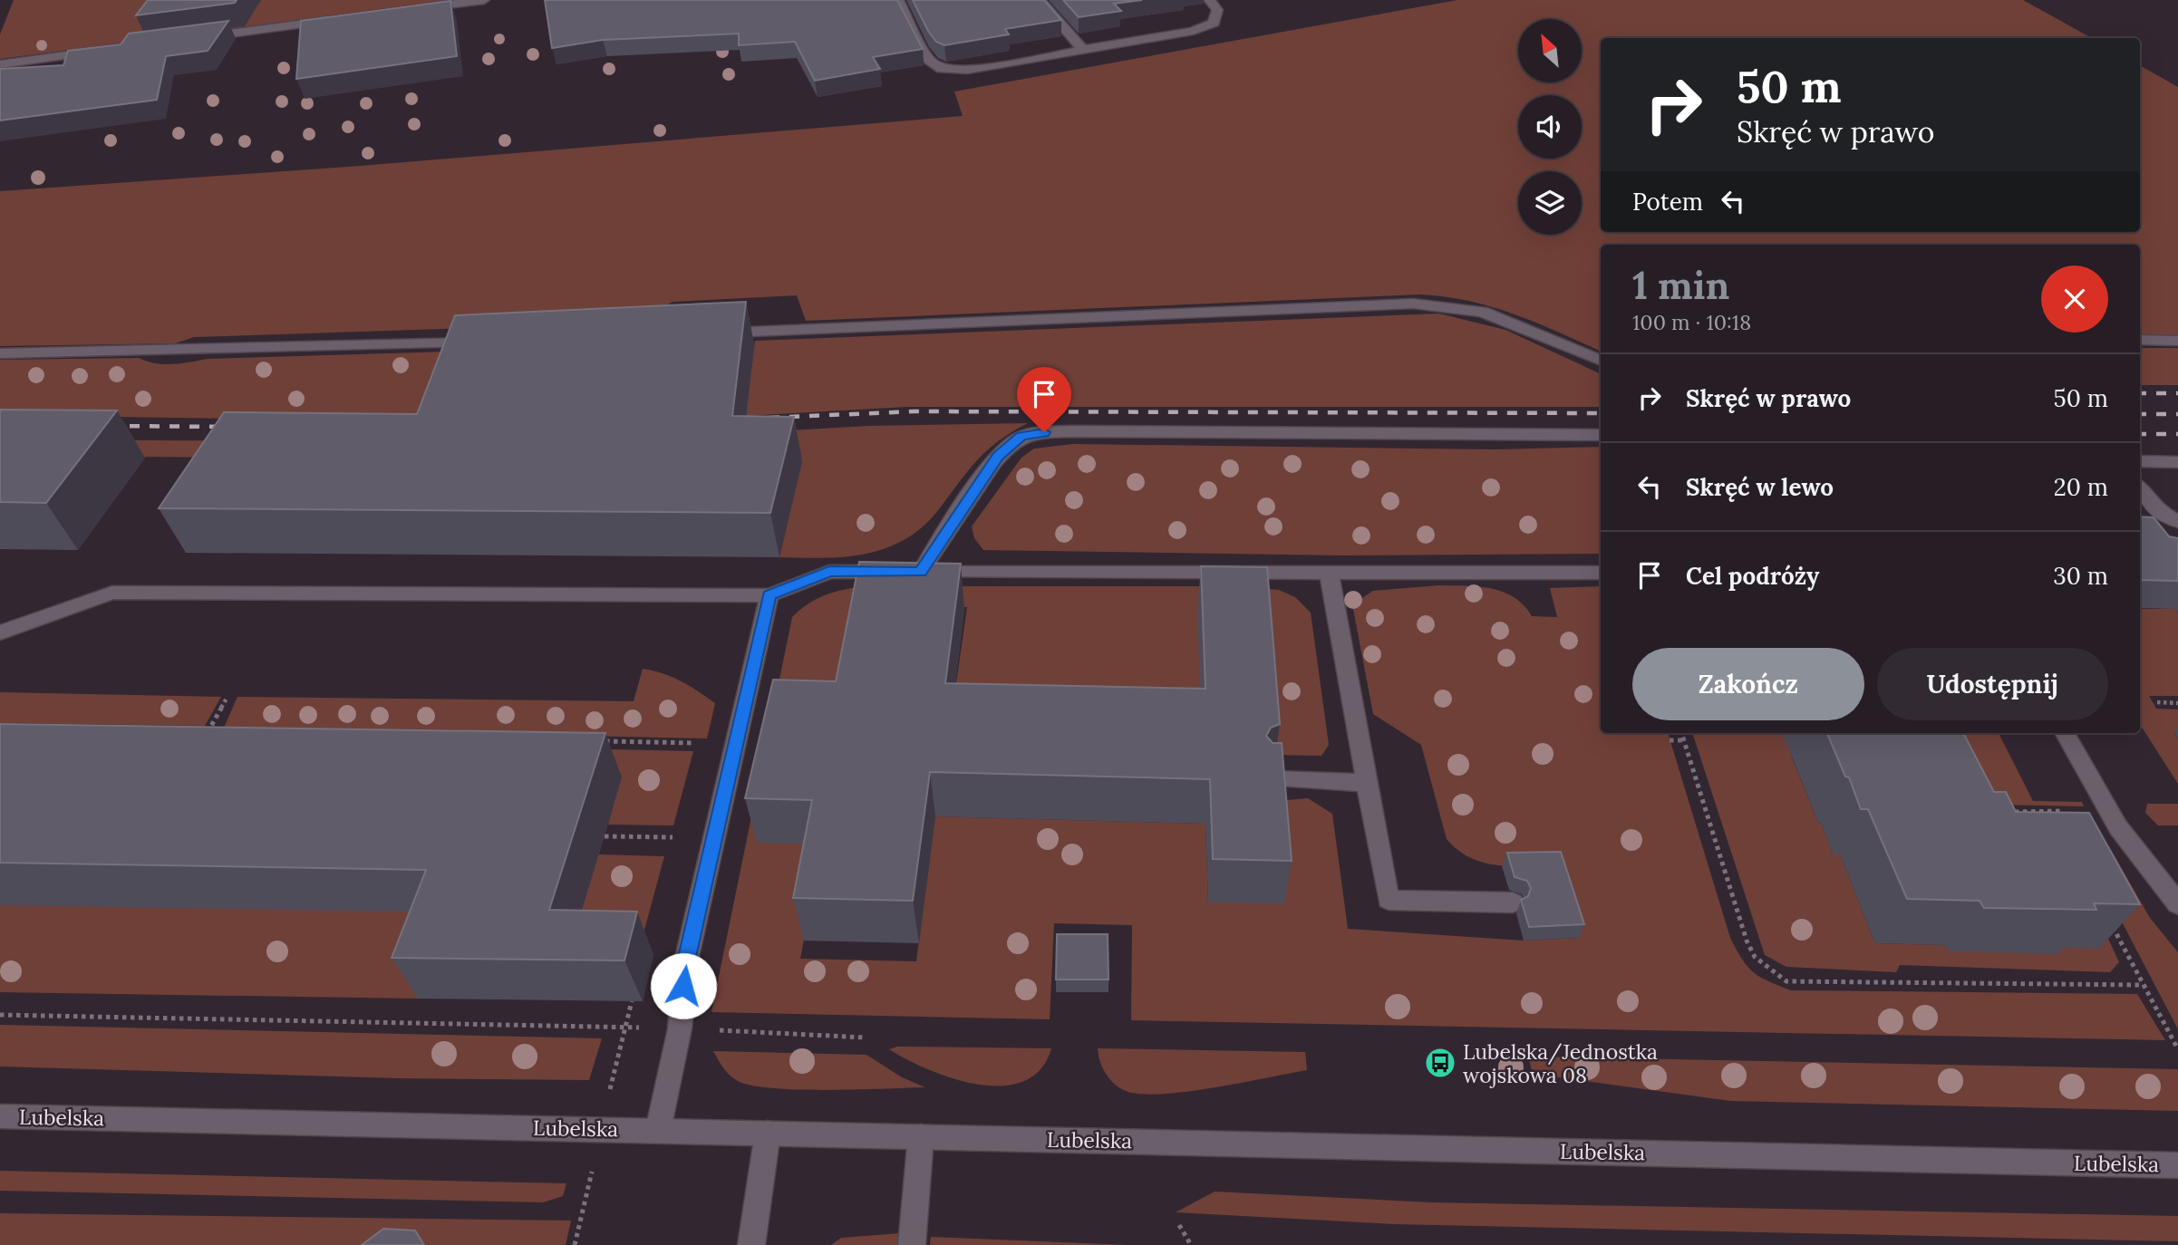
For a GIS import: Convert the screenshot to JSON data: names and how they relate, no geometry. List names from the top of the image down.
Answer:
{
  "streets": {
    "street": ["Lubelska"]
  },
  "places": {
    "bus stop": ["Lubelska/Jednostka wojskowa 08"]
  },
  "north": "top left",
  "page": {
    "turn": ["50 m", "Skręć w prawo"],
    "then": "Potem",
    "heading": ["1 min", "100 m · 10:18"],
    "list": [
      {
        "name": "Skręć w prawo",
        "value": "50 m"
      },
      {
        "name": "Skręć w lewo",
        "value": "20 m"
      },
      {
        "name": "Cel podróży",
        "value": "30 m"
      }
    ],
    "buttons": ["Zakończ", "Udostępnij"]
  }
}
